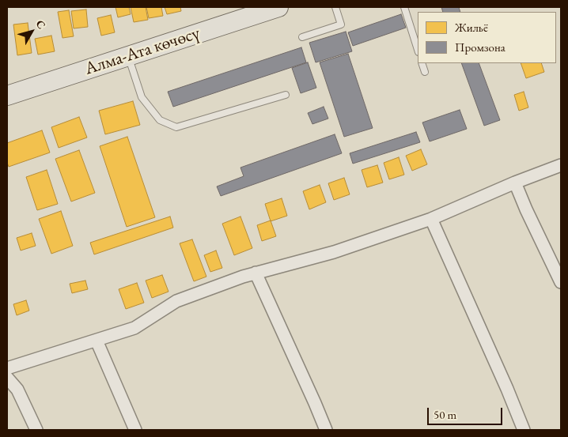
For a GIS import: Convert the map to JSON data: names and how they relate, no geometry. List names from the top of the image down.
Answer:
{
  "streets": {
    "main road": ["Алма-Ата көчөсү"]
  },
  "legend": ["Жильё", "Промзона"],
  "scale_bar": "50 m",
  "north": "top right"
}
